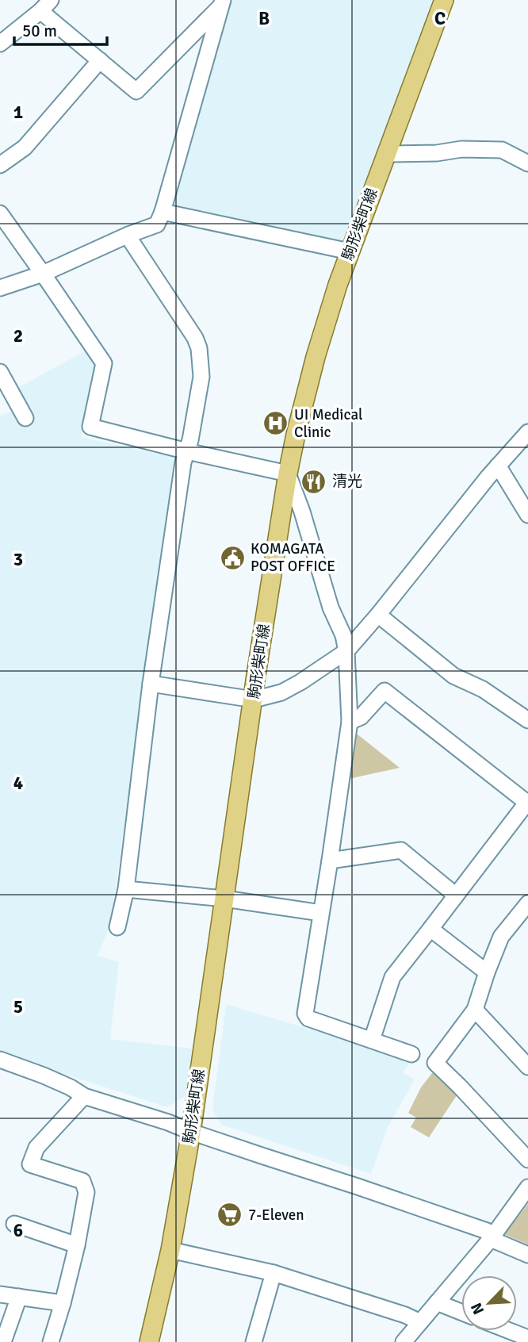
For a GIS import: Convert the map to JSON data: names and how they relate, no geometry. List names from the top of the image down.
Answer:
{
  "streets": {
    "main road": ["駒形柴町線"]
  },
  "places": {
    "hospital": ["UI Medical Clinic"],
    "restaurant": ["清光"],
    "public building": ["KOMAGATA POST OFFICE"],
    "supermarket": ["7-Eleven"]
  },
  "scale_bar": "50 m",
  "north": "bottom left",
  "grid": {
    "columns": ["B", "C"],
    "rows": [
      "1",
      "2",
      "3",
      "4",
      "5",
      "6"
    ]
  }
}
